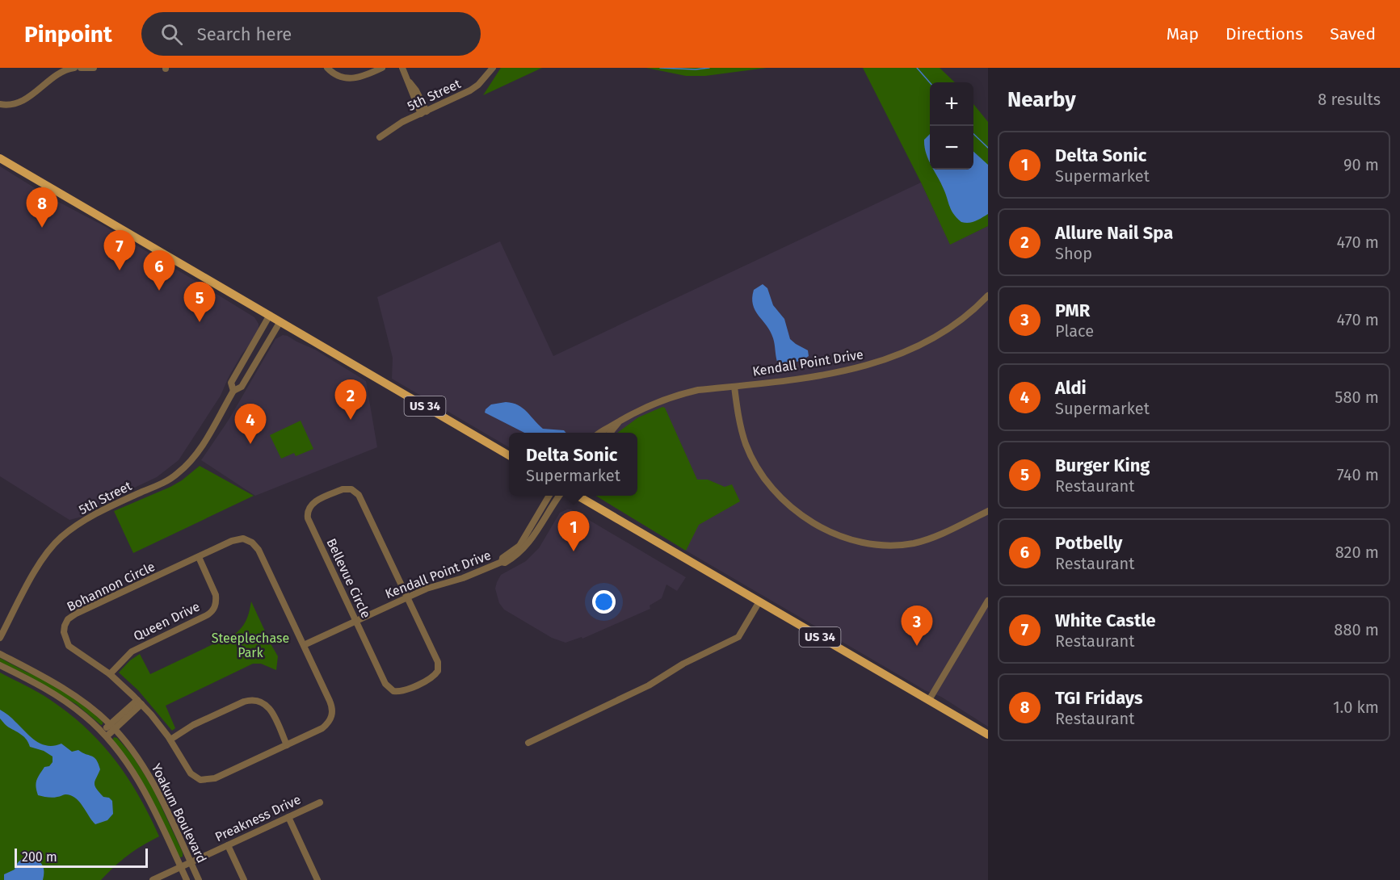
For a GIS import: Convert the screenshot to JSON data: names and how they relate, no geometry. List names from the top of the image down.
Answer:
{
  "streets": {
    "main road": ["US 34"],
    "street": [
      "5th Street",
      "Kendall Point Drive",
      "Bellevue Circle",
      "Bohannon Circle",
      "Queen Drive",
      "Yoakum Boulevard",
      "Preakness Drive"
    ]
  },
  "crossings": [
    ["5th Street", "US 34"],
    ["Kendall Point Drive", "Bellevue Circle"],
    ["Kendall Point Drive", "Bohannon Circle"],
    ["Bohannon Circle", "Queen Drive"],
    ["Yoakum Boulevard", "Preakness Drive"]
  ],
  "parks": ["Steeplechase Park"],
  "scale_bar": "200 m",
  "page": {
    "header": "Pinpoint",
    "search": "Search here",
    "nav": ["Map", "Directions", "Saved"],
    "heading": ["Nearby", "8 results"],
    "map_buttons": ["+", "−"],
    "list": [
      {
        "mark": "1",
        "name": "Delta Sonic",
        "note": "Supermarket",
        "value": "90 m"
      },
      {
        "mark": "2",
        "name": "Allure Nail Spa",
        "note": "Shop",
        "value": "470 m"
      },
      {
        "mark": "3",
        "name": "PMR",
        "note": "Place",
        "value": "470 m"
      },
      {
        "mark": "4",
        "name": "Aldi",
        "note": "Supermarket",
        "value": "580 m"
      },
      {
        "mark": "5",
        "name": "Burger King",
        "note": "Restaurant",
        "value": "740 m"
      },
      {
        "mark": "6",
        "name": "Potbelly",
        "note": "Restaurant",
        "value": "820 m"
      },
      {
        "mark": "7",
        "name": "White Castle",
        "note": "Restaurant",
        "value": "880 m"
      },
      {
        "mark": "8",
        "name": "TGI Fridays",
        "note": "Restaurant",
        "value": "1.0 km"
      }
    ],
    "pins": [
      "8",
      "7",
      "6",
      "5",
      "2",
      "4",
      "1",
      "3"
    ],
    "popup": ["Delta Sonic", "Supermarket"],
    "scale": "200 m"
  }
}
